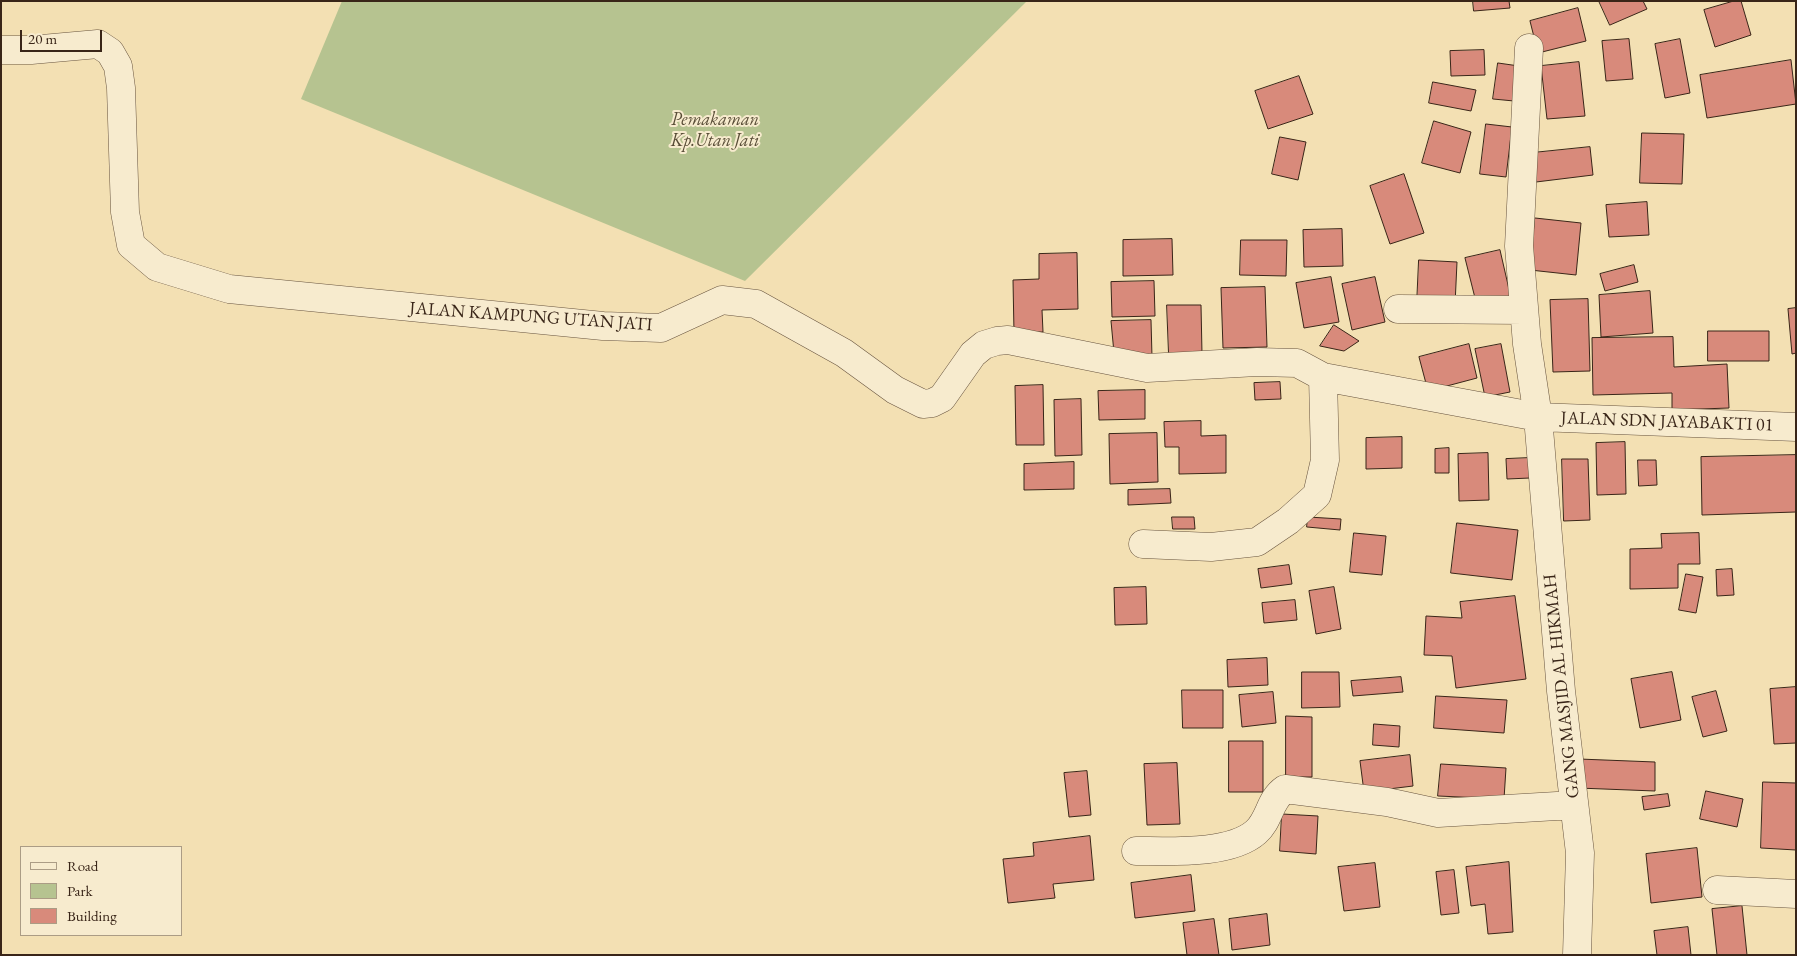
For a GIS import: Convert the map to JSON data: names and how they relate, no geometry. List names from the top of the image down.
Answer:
{
  "streets": {
    "street": ["JALAN KAMPUNG UTAN JATI", "JALAN SDN JAYABAKTI 01", "GANG MASJID AL HIKMAH"]
  },
  "crossings": [
    ["JALAN KAMPUNG UTAN JATI", "JALAN SDN JAYABAKTI 01"],
    ["JALAN KAMPUNG UTAN JATI", "GANG MASJID AL HIKMAH"],
    ["JALAN SDN JAYABAKTI 01", "GANG MASJID AL HIKMAH"]
  ],
  "parks": ["Pemakaman Kp.Utan Jati"],
  "legend": ["Road", "Park", "Building"],
  "scale_bar": "20 m"
}
